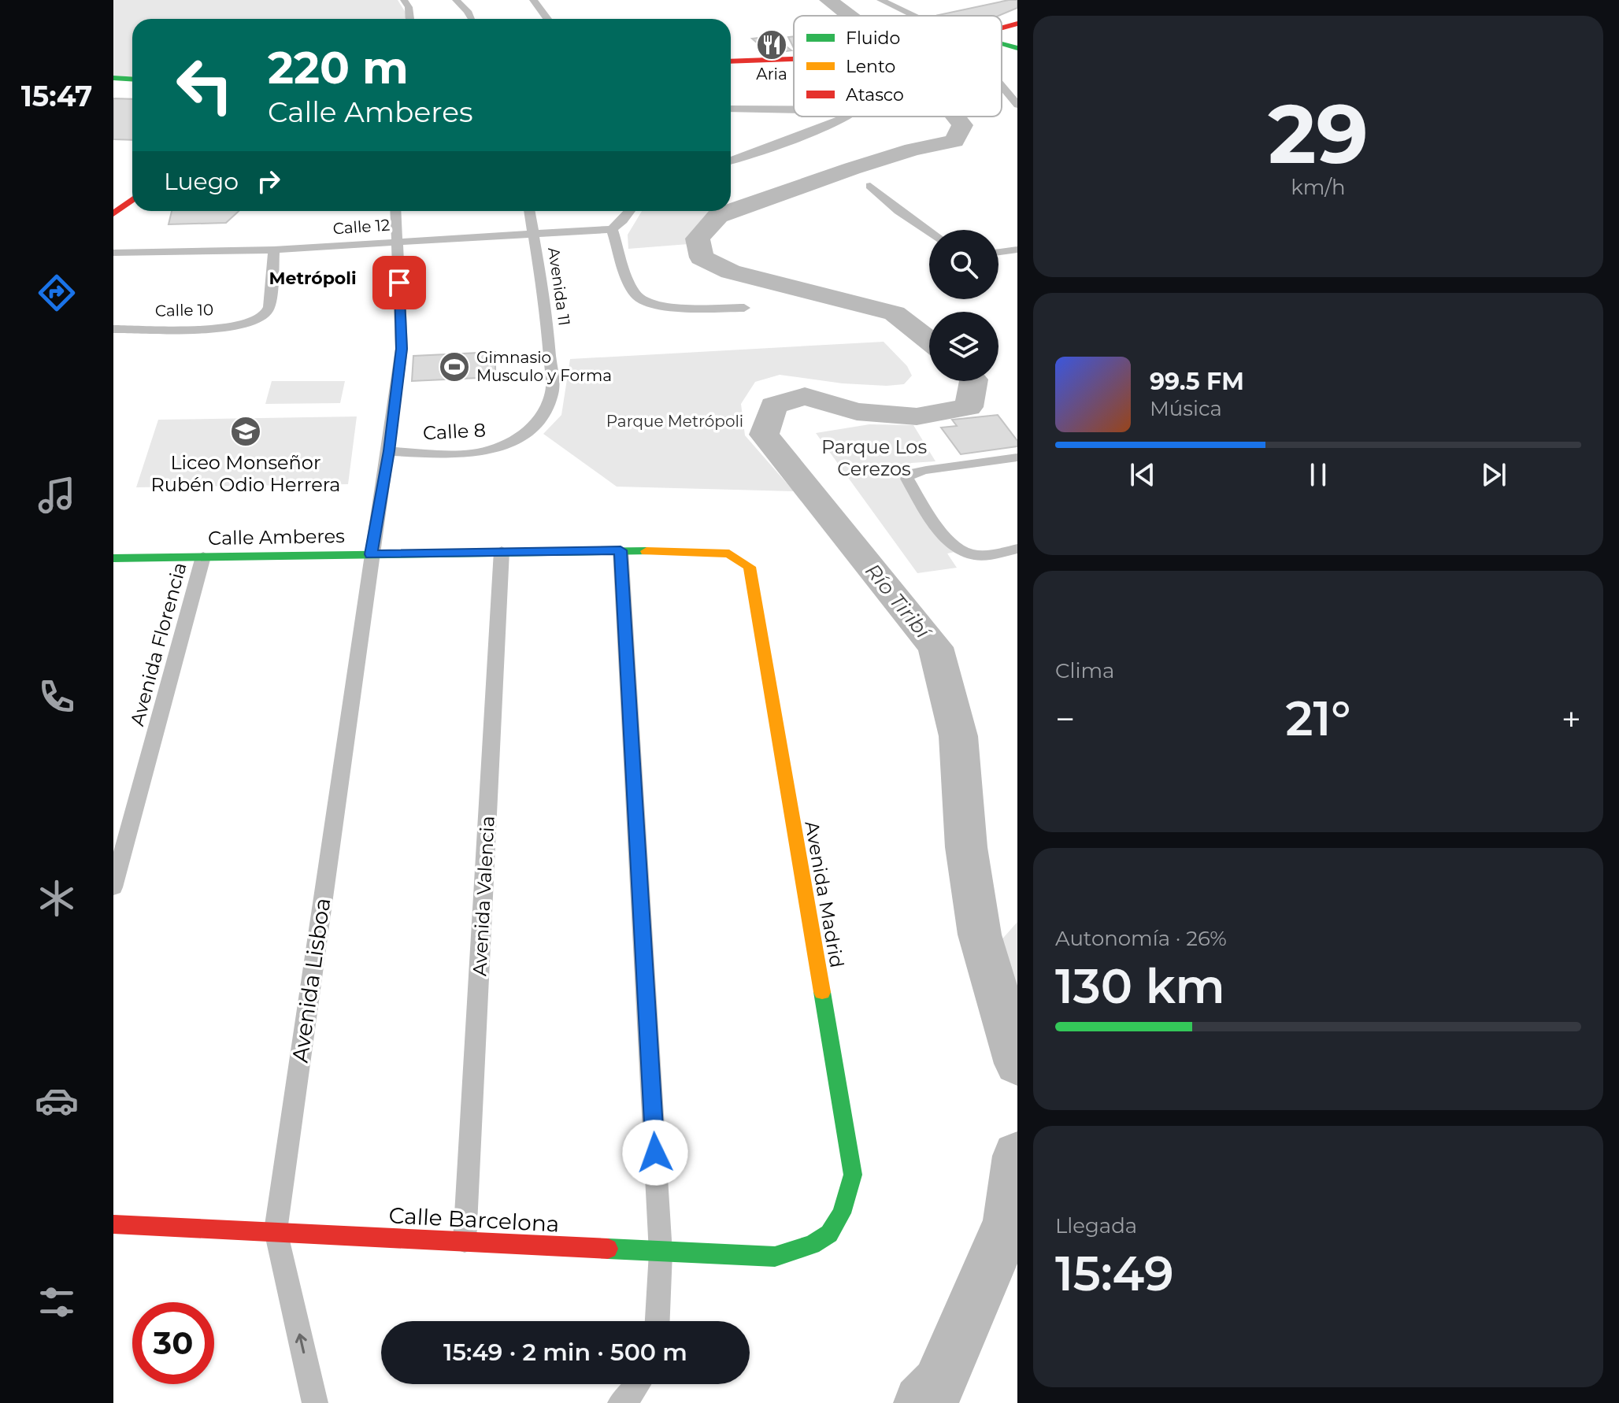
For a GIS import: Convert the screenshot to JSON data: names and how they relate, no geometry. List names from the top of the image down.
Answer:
{
  "streets": {
    "street": [
      "Calle 12",
      "Avenida 11",
      "Calle 10",
      "Calle 8",
      "Calle Amberes",
      "Avenida Florencia",
      "Avenida Madrid",
      "Avenida Valencia",
      "Avenida Lisboa",
      "Calle Barcelona"
    ]
  },
  "crossings": [
    ["Calle 12", "Avenida 11"],
    ["Calle 12", "Calle 10"],
    ["Calle 12", "Avenida Lisboa"],
    ["Avenida 11", "Calle 8"],
    ["Calle 8", "Avenida Lisboa"],
    ["Calle Amberes", "Avenida Florencia"],
    ["Calle Amberes", "Avenida Madrid"],
    ["Calle Amberes", "Avenida Valencia"],
    ["Calle Amberes", "Avenida Lisboa"],
    ["Avenida Madrid", "Calle Barcelona"],
    ["Avenida Valencia", "Calle Barcelona"],
    ["Avenida Lisboa", "Calle Barcelona"]
  ],
  "districts": ["Metrópoli"],
  "water": ["Río Tiribí"],
  "parks": ["Parque Metrópoli", "Parque Los Cerezos"],
  "places": {
    "restaurant": ["Aria"],
    "sports": ["Gimnasio Musculo y Forma"],
    "school or university": ["Liceo Monseñor Rubén Odio Herrera"]
  },
  "legend": ["Fluido", "Lento", "Atasco"],
  "page": {
    "tabs": "15:47",
    "tile": [
      ["29", "km/h"],
      "Clima",
      ["Autonomía · 26%", "130 km"],
      ["Llegada", "15:49"]
    ],
    "turn": ["220 m", "Calle Amberes"],
    "then": "Luego",
    "song": ["99.5 FM", "Música"],
    "heat": ["−", "21°", "+"],
    "limit": "30",
    "trip": "15:49 · 2 min · 500 m"
  }
}
